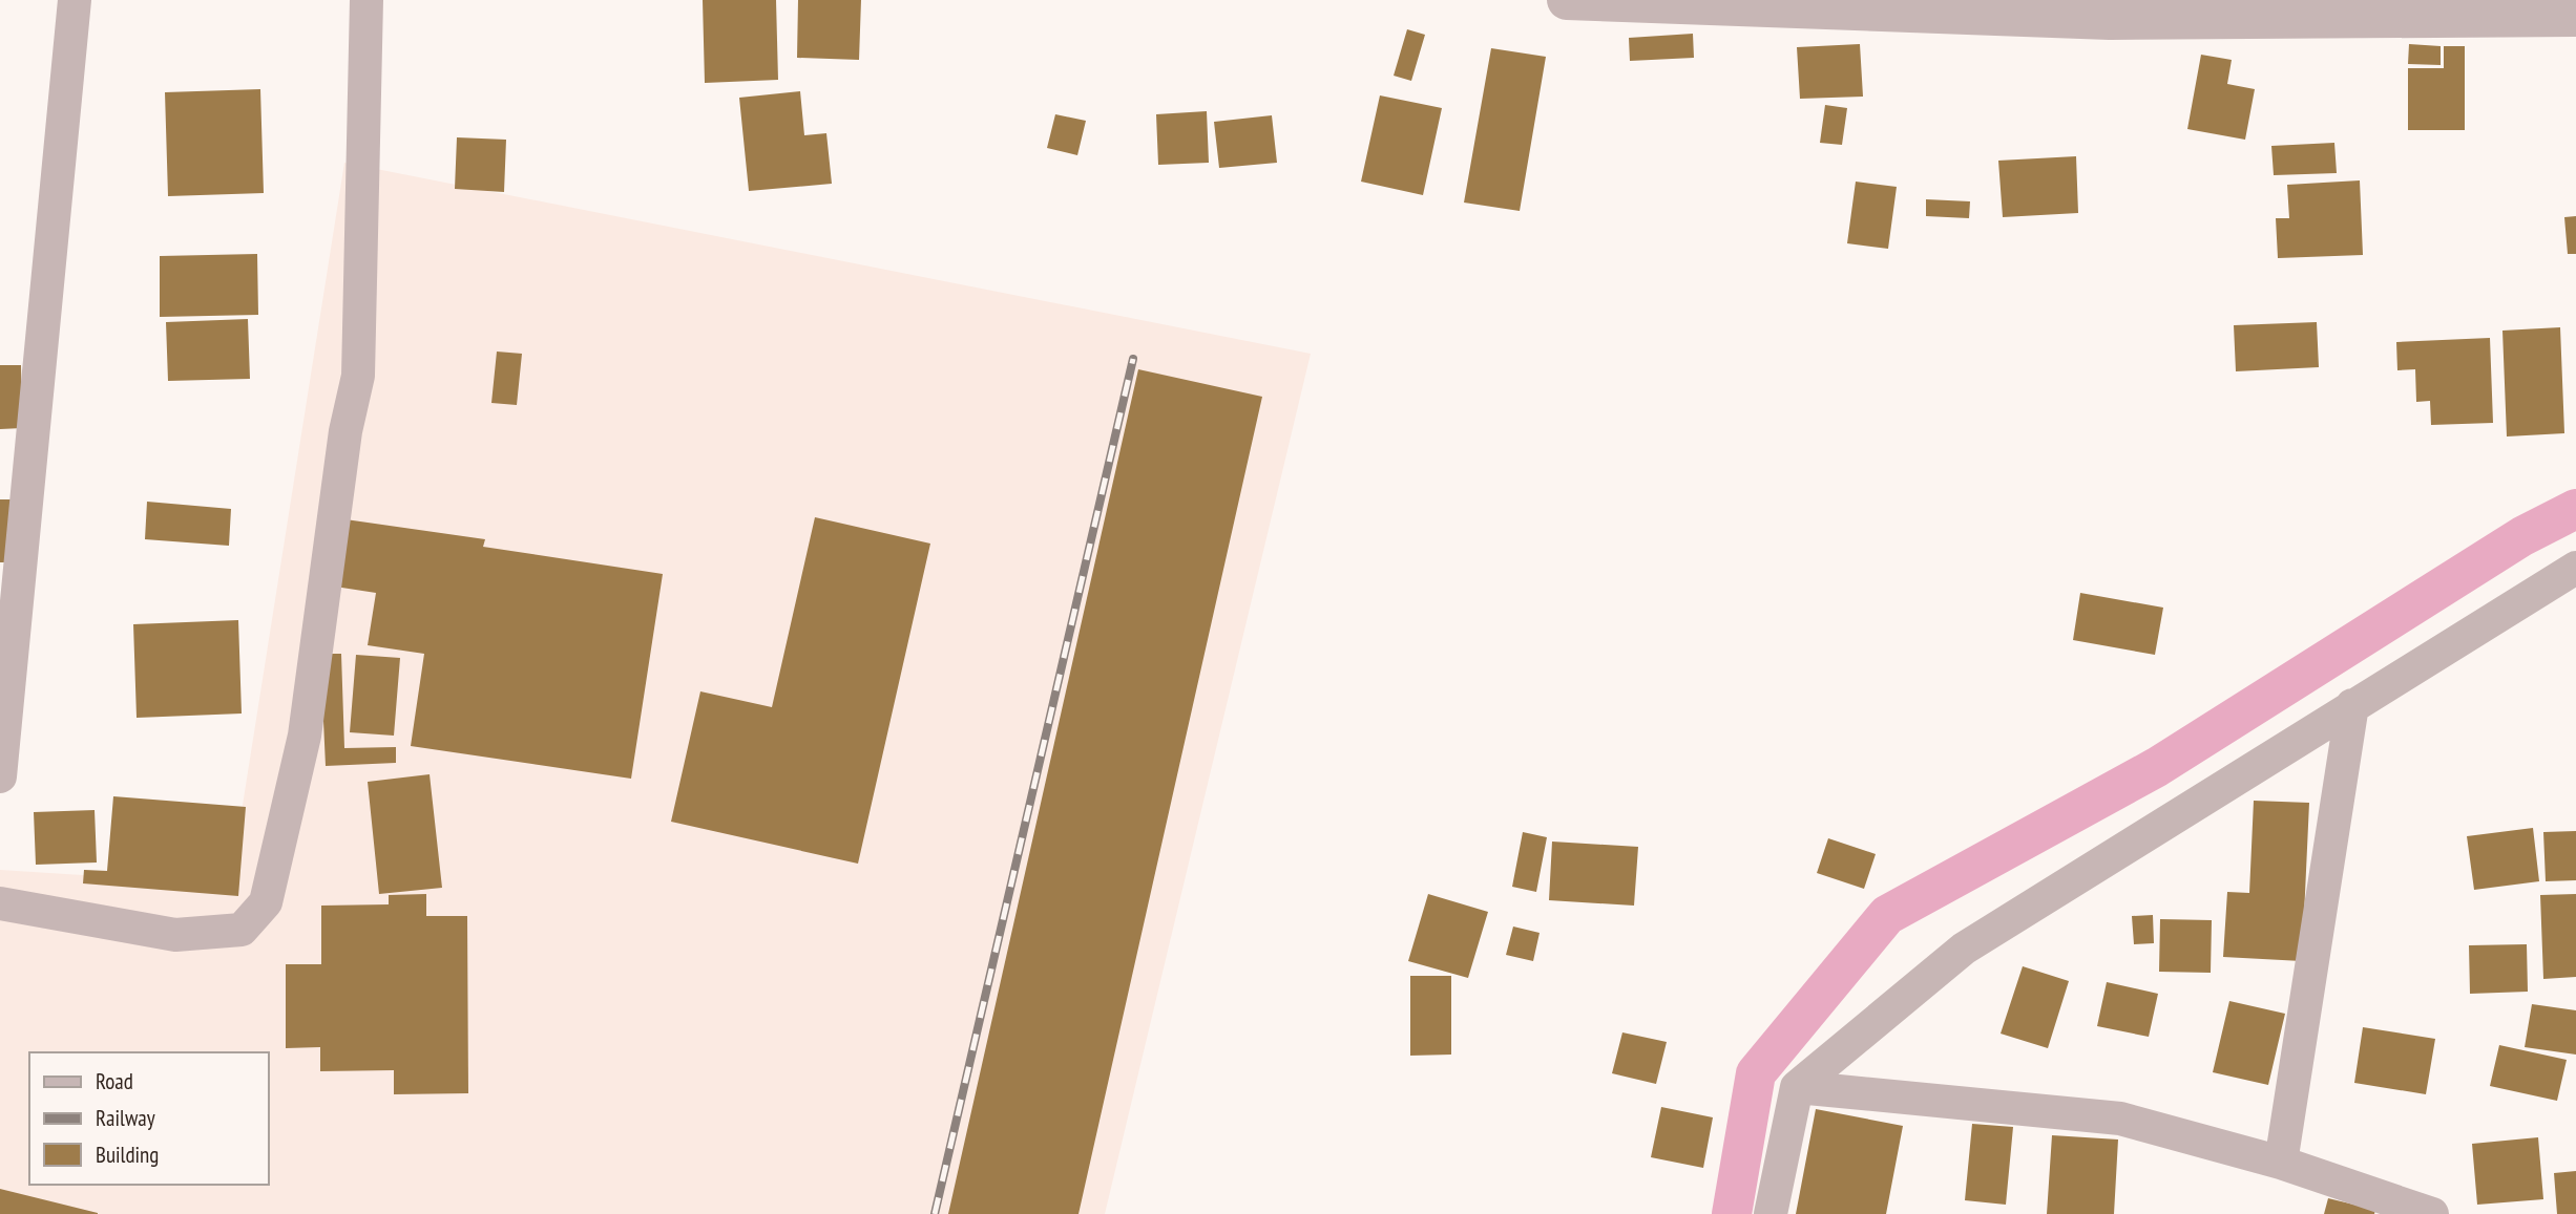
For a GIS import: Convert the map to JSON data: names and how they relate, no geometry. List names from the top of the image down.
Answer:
{
  "legend": ["Road", "Railway", "Building"]
}
